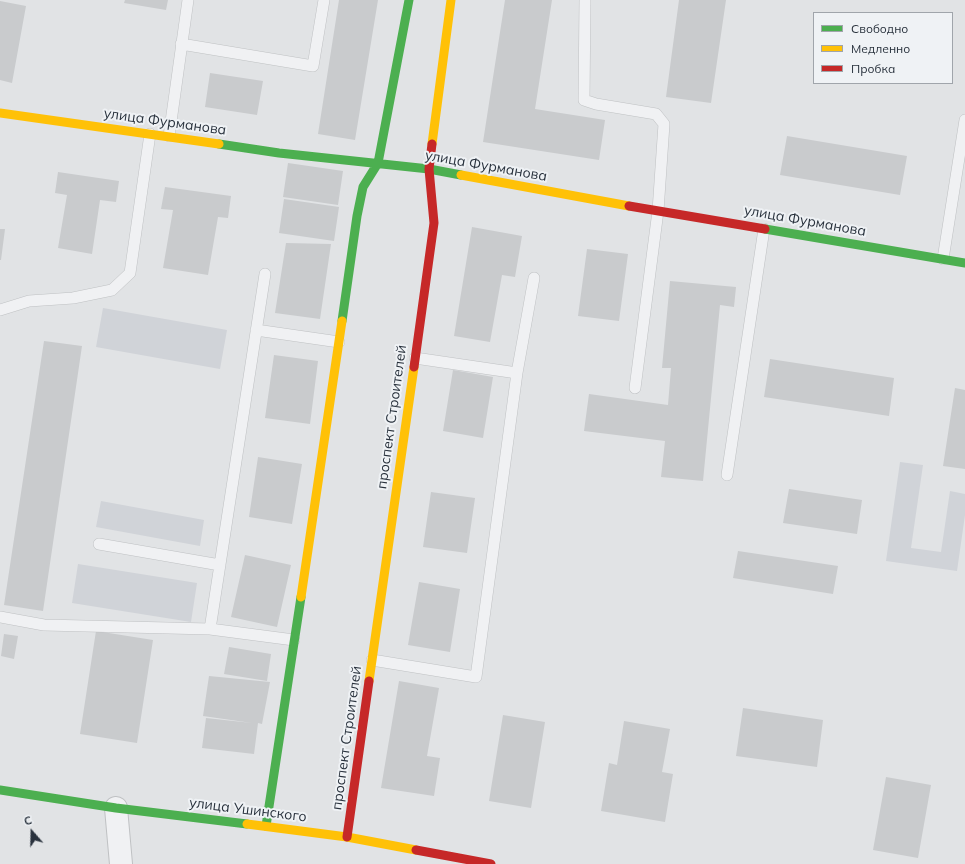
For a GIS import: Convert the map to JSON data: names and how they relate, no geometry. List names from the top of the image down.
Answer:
{
  "streets": {
    "street": ["улица Фурманова", "проспект Строителей", "улица Ушинского"]
  },
  "crossings": [
    ["улица Фурманова", "проспект Строителей"],
    ["проспект Строителей", "улица Ушинского"]
  ],
  "legend": ["Свободно", "Медленно", "Пробка"],
  "north": "top"
}
